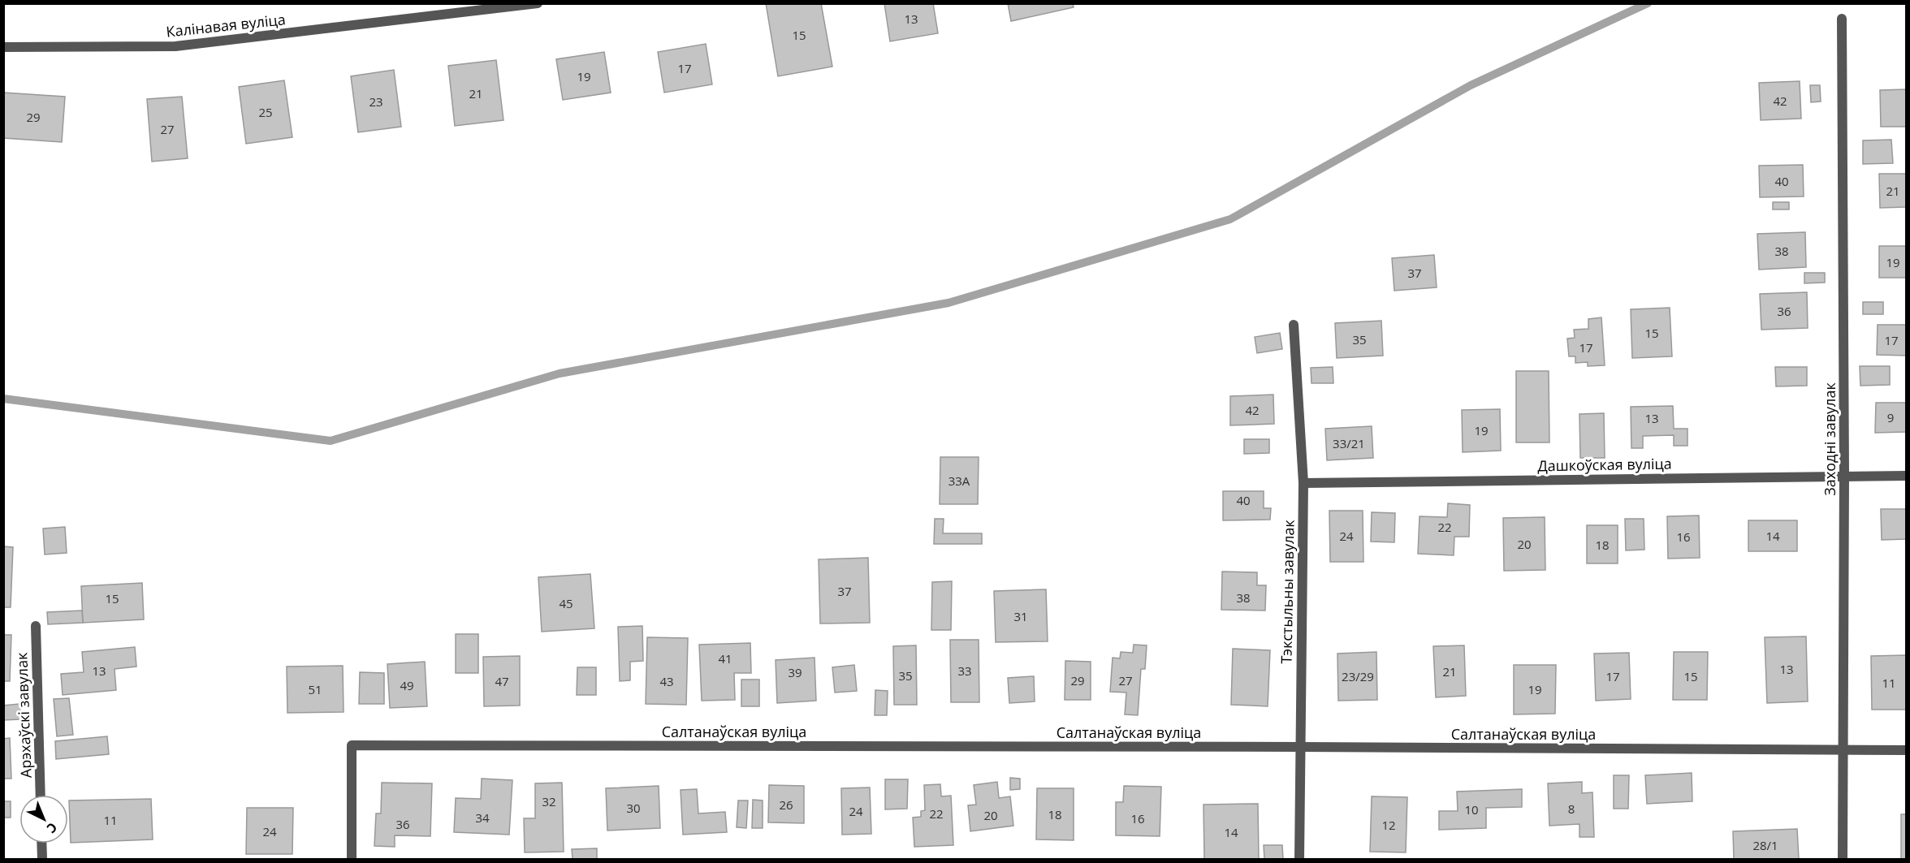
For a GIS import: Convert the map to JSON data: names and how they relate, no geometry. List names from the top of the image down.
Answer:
{
  "streets": {
    "street": [
      "Калінавая вуліца",
      "Заходні завулак",
      "Дашкоўская вуліца",
      "Тэкстыльны завулак",
      "Арэхаўскі завулак",
      "Салтанаўская вуліца"
    ]
  },
  "crossings": [
    ["Заходні завулак", "Дашкоўская вуліца"],
    ["Заходні завулак", "Салтанаўская вуліца"],
    ["Дашкоўская вуліца", "Тэкстыльны завулак"],
    ["Тэкстыльны завулак", "Салтанаўская вуліца"]
  ],
  "house_numbers": [
    "13",
    "15",
    "17",
    "19",
    "21",
    "42",
    "23",
    "25",
    "29",
    "27",
    "40",
    "21",
    "38",
    "19",
    "37",
    "36",
    "15",
    "35",
    "17",
    "17",
    "42",
    "9",
    "13",
    "19",
    "33/21",
    "33А",
    "40",
    "22",
    "24",
    "14",
    "16",
    "20",
    "18",
    "37",
    "38",
    "15",
    "45",
    "31",
    "41",
    "13",
    "13",
    "33",
    "21",
    "39",
    "35",
    "23/29",
    "17",
    "15",
    "29",
    "27",
    "47",
    "43",
    "11",
    "49",
    "51",
    "19",
    "32",
    "26",
    "30",
    "8",
    "10",
    "24",
    "22",
    "18",
    "20",
    "34",
    "16",
    "11",
    "36",
    "12",
    "24",
    "14",
    "28/1"
  ],
  "north": "bottom right"
}
